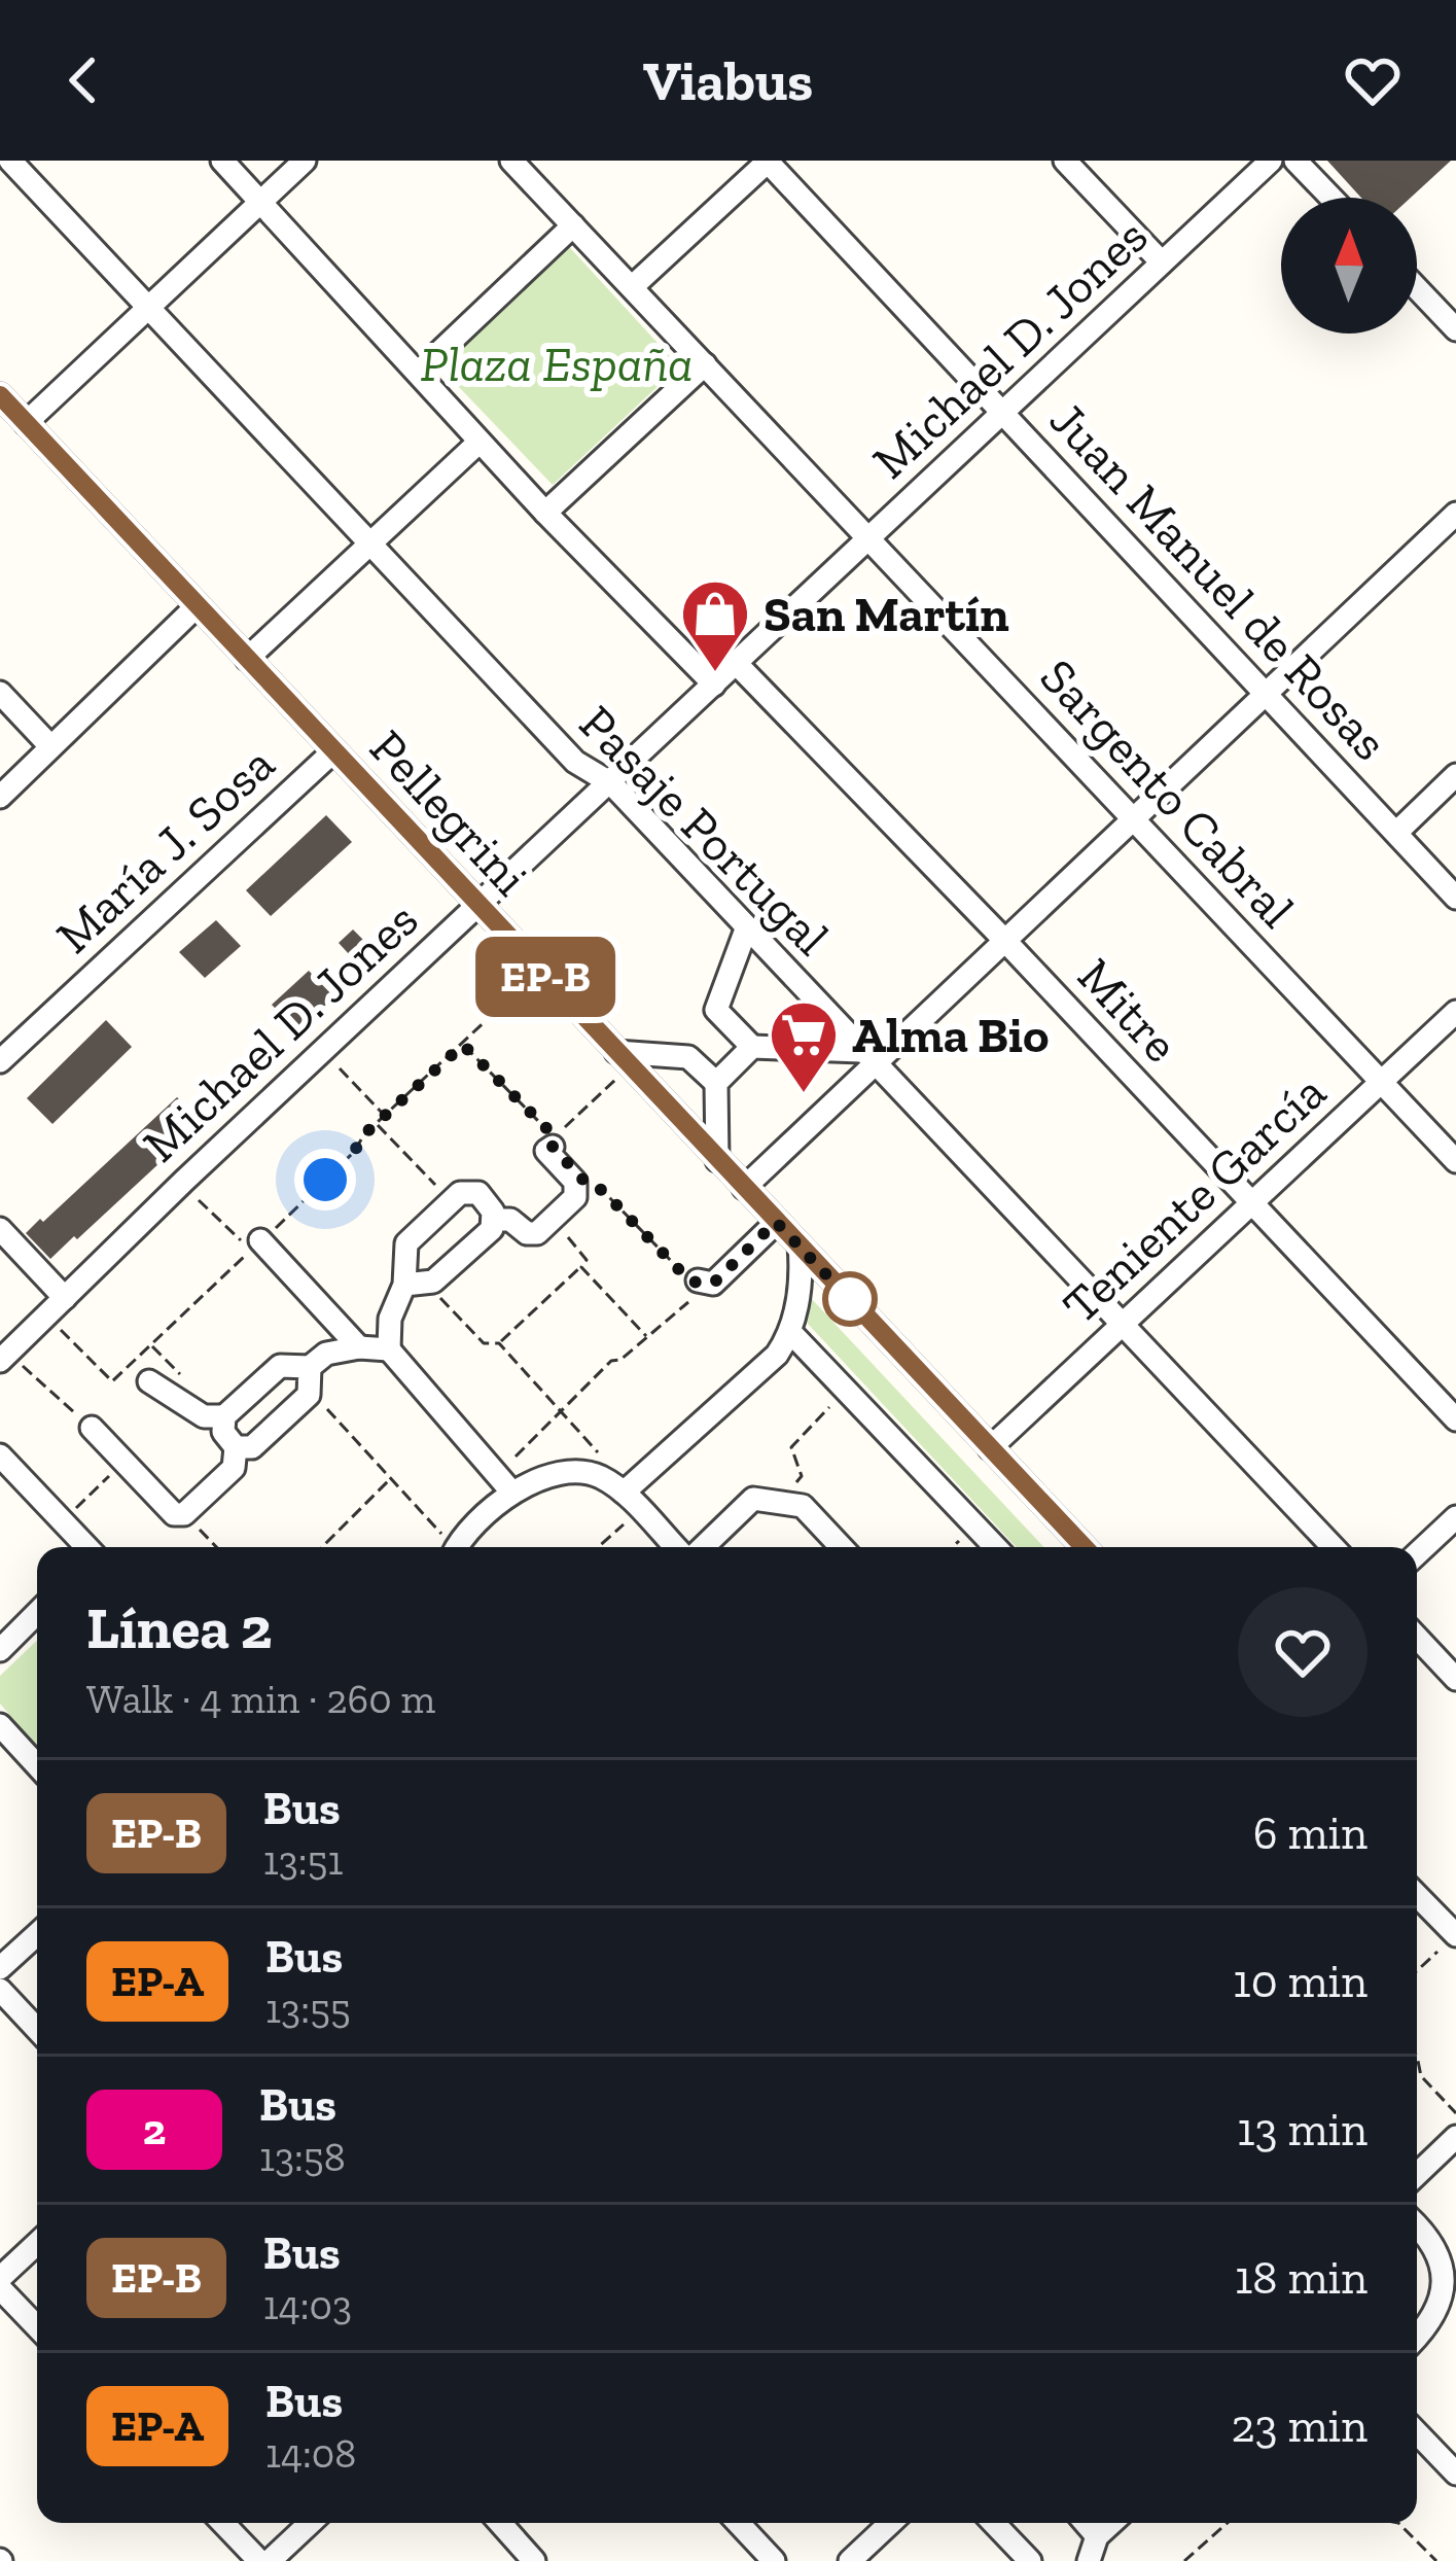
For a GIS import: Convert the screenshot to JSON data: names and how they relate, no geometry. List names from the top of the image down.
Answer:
{
  "streets": {
    "street": [
      "Michael D. Jones",
      "Juan Manuel de Rosas",
      "Sargento Cabral",
      "Pellegrini",
      "Pasaje Portugal",
      "María J. Sosa",
      "Mitre",
      "Teniente García"
    ]
  },
  "crossings": [
    ["Michael D. Jones", "Juan Manuel de Rosas"],
    ["Michael D. Jones", "Sargento Cabral"],
    ["Michael D. Jones", "Pellegrini"],
    ["Michael D. Jones", "Pasaje Portugal"],
    ["Michael D. Jones", "Mitre"],
    ["Sargento Cabral", "Teniente García"],
    ["Pellegrini", "María J. Sosa"],
    ["Pellegrini", "Teniente García"],
    ["Pasaje Portugal", "Teniente García"],
    ["Mitre", "Teniente García"]
  ],
  "parks": ["Plaza España"],
  "places": {
    "shop": ["San Martín"],
    "supermarket": ["Alma Bio"]
  },
  "lines": ["bus line EP-B"],
  "north": "top",
  "page": {
    "header": "Viabus",
    "on_map": "EP-B",
    "heading": ["Línea 2", "Walk · 4 min · 260 m"],
    "list": [
      {
        "mark": "EP-B",
        "name": "Bus",
        "note": "13:51",
        "value": "6 min"
      },
      {
        "mark": "EP-A",
        "name": "Bus",
        "note": "13:55",
        "value": "10 min"
      },
      {
        "mark": "2",
        "name": "Bus",
        "note": "13:58",
        "value": "13 min"
      },
      {
        "mark": "EP-B",
        "name": "Bus",
        "note": "14:03",
        "value": "18 min"
      },
      {
        "mark": "EP-A",
        "name": "Bus",
        "note": "14:08",
        "value": "23 min"
      }
    ]
  }
}
